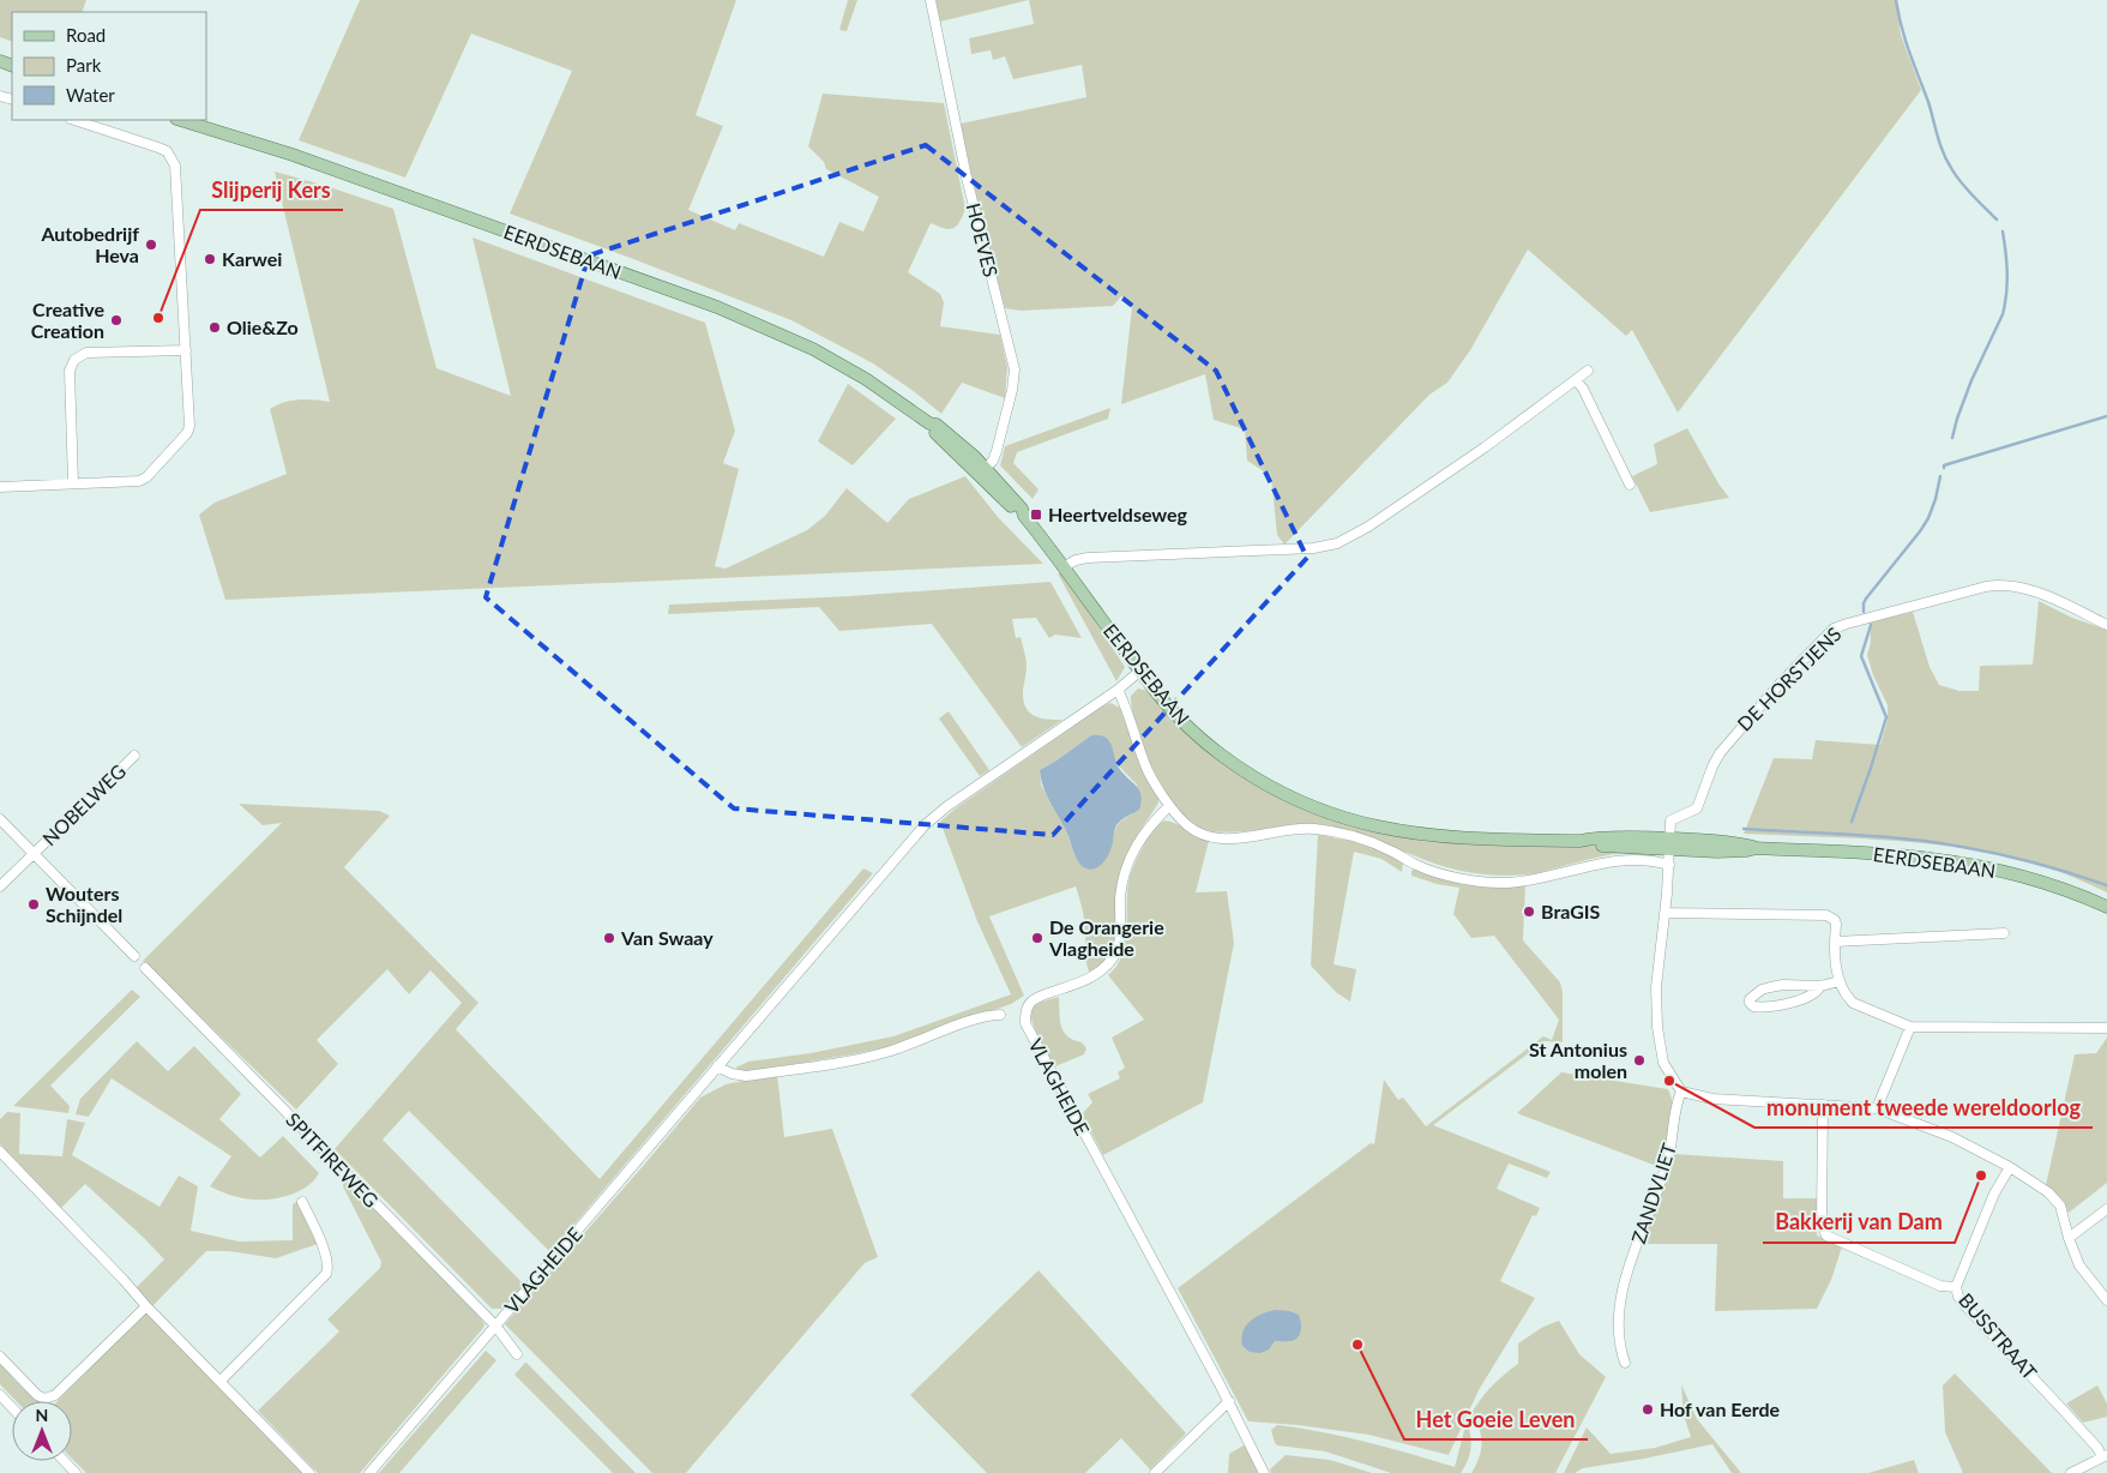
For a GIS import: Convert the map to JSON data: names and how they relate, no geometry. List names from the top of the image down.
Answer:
{
  "streets": {
    "main road": ["EERDSEBAAN"],
    "street": [
      "HOEVES",
      "DE HORSTJENS",
      "NOBELWEG",
      "VLAGHEIDE",
      "SPITFIREWEG",
      "ZANDVLIET",
      "BUSSTRAAT"
    ]
  },
  "crossings": [
    ["HOEVES", "EERDSEBAAN"],
    ["EERDSEBAAN", "DE HORSTJENS"],
    ["EERDSEBAAN", "VLAGHEIDE"],
    ["VLAGHEIDE", "SPITFIREWEG"]
  ],
  "places": {
    "other": [
      "Autobedrijf Heva",
      "Karwei",
      "Slijperij Kers",
      "Creative Creation",
      "Olie&Zo",
      "Wouters Schijndel",
      "BraGIS",
      "Van Swaay",
      "De Orangerie Vlagheide",
      "St Antonius molen",
      "monument tweede wereldoorlog",
      "Bakkerij van Dam",
      "Het Goeie Leven",
      "Hof van Eerde"
    ],
    "transit": ["Heertveldseweg"]
  },
  "legend": ["Road", "Park", "Water"],
  "north": "top"
}
